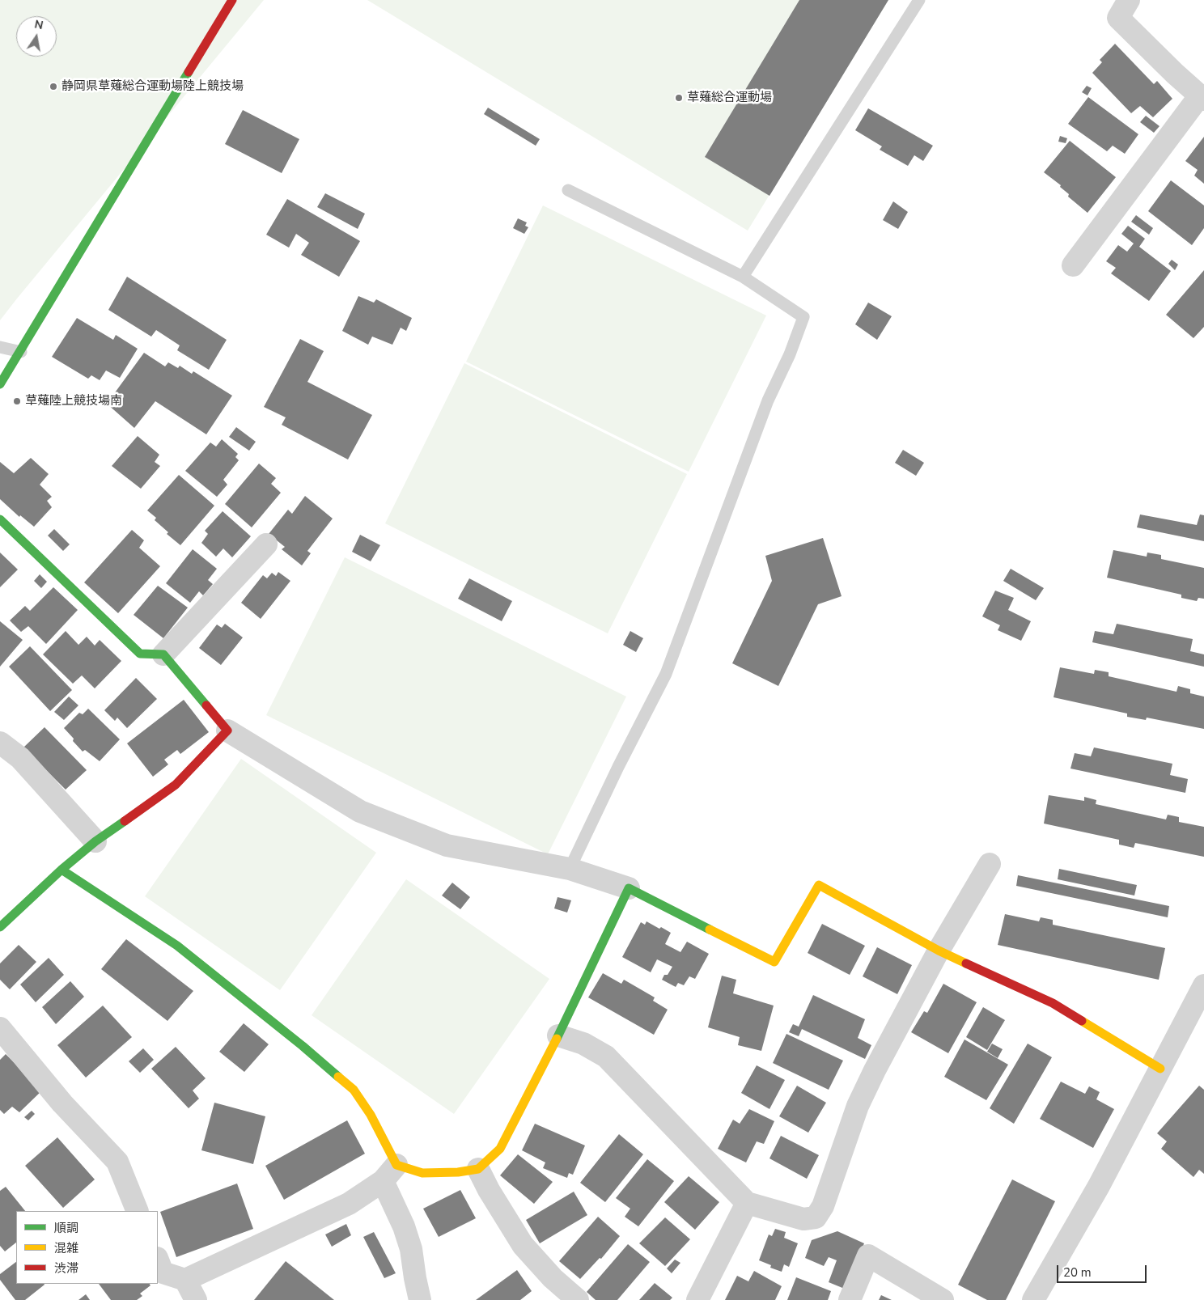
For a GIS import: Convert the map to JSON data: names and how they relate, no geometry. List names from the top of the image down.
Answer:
{
  "places": ["静岡県草薙総合運動場陸上競技場", "草薙総合運動場", "草薙陸上競技場南"],
  "legend": ["順調", "混雑", "渋滞"],
  "scale_bar": "20 m",
  "north": "top"
}
